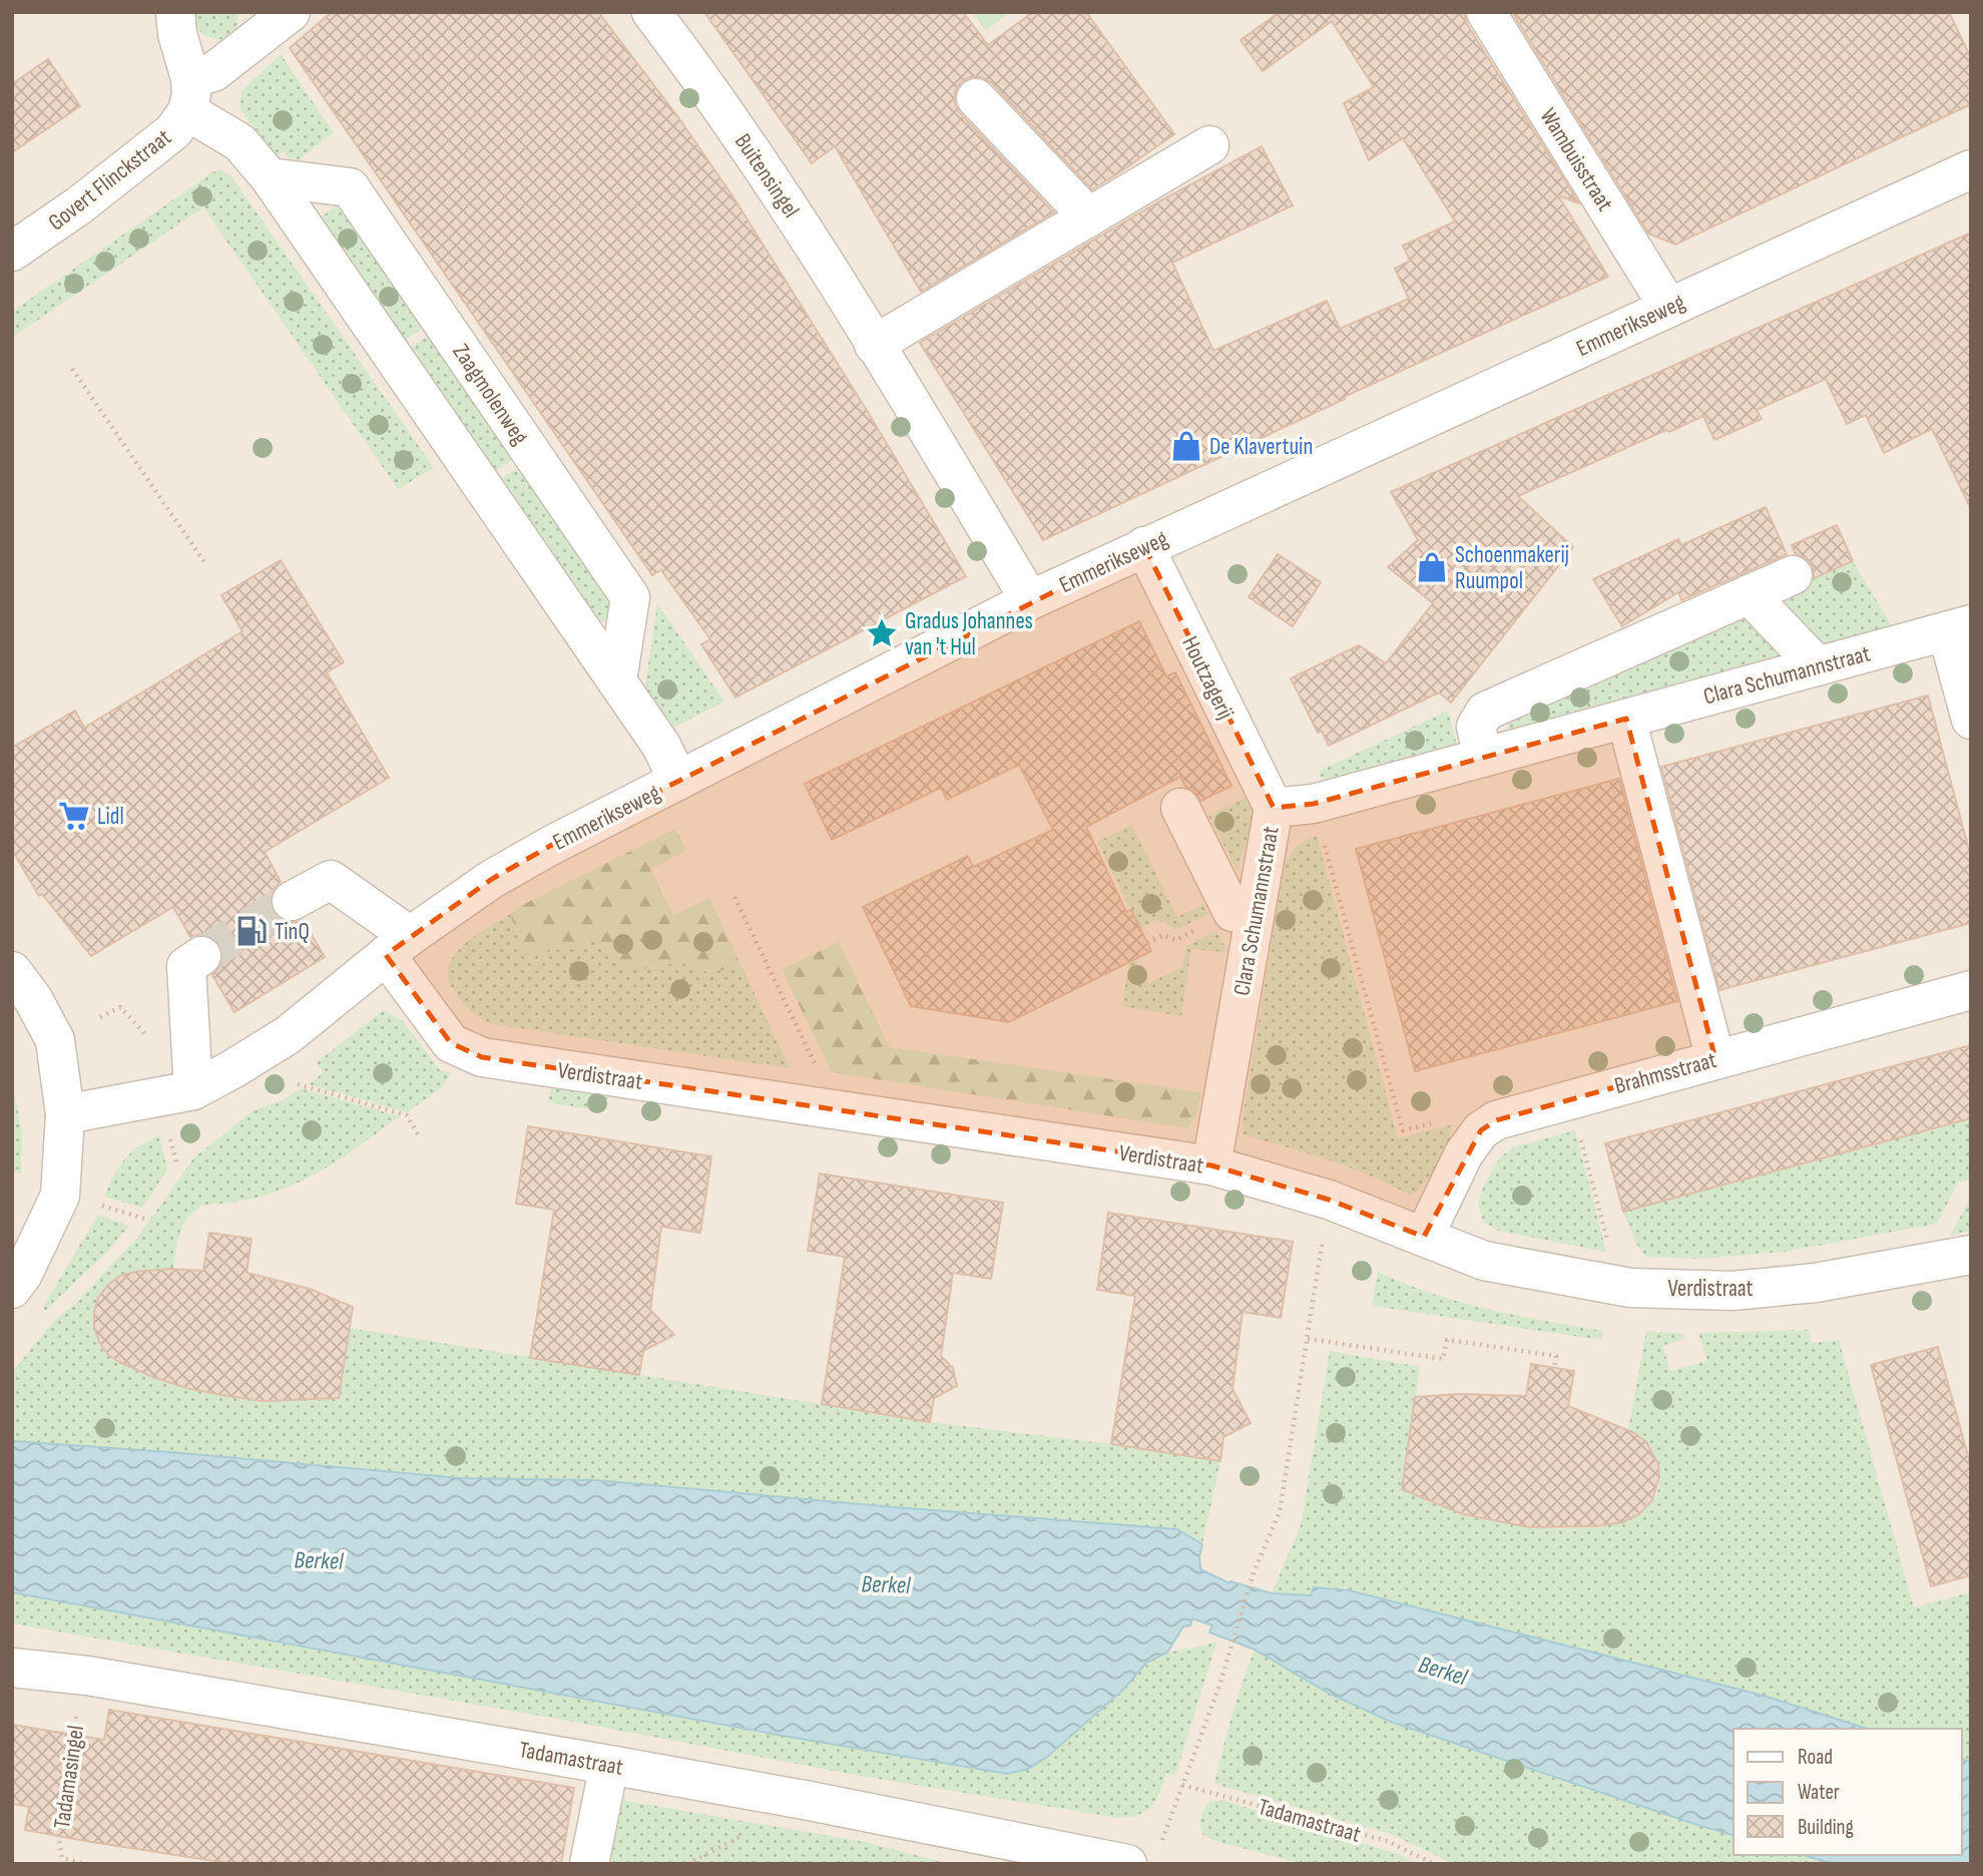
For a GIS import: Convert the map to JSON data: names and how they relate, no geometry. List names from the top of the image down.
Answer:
{
  "streets": {
    "street": [
      "Wambuisstraat",
      "Buitensingel",
      "Govert Flinckstraat",
      "Emmerikseweg",
      "Zaagmolenweg",
      "Clara Schumannstraat",
      "Houtzagerij",
      "Brahmsstraat",
      "Verdistraat",
      "Tadamastraat"
    ],
    "path": ["Tadamasingel"]
  },
  "crossings": [
    ["Wambuisstraat", "Emmerikseweg"],
    ["Buitensingel", "Emmerikseweg"],
    ["Emmerikseweg", "Houtzagerij"],
    ["Emmerikseweg", "Verdistraat"],
    ["Clara Schumannstraat", "Houtzagerij"],
    ["Clara Schumannstraat", "Verdistraat"],
    ["Tadamastraat", "Tadamasingel"]
  ],
  "water": ["Berkel"],
  "places": {
    "shop": ["De Klavertuin", "Schoenmakerij Ruumpol"],
    "place": ["Gradus Johannes van 't Hul"],
    "supermarket": ["Lidl"],
    "fuel station": ["TinQ"]
  },
  "legend": ["Road", "Water", "Building"]
}
